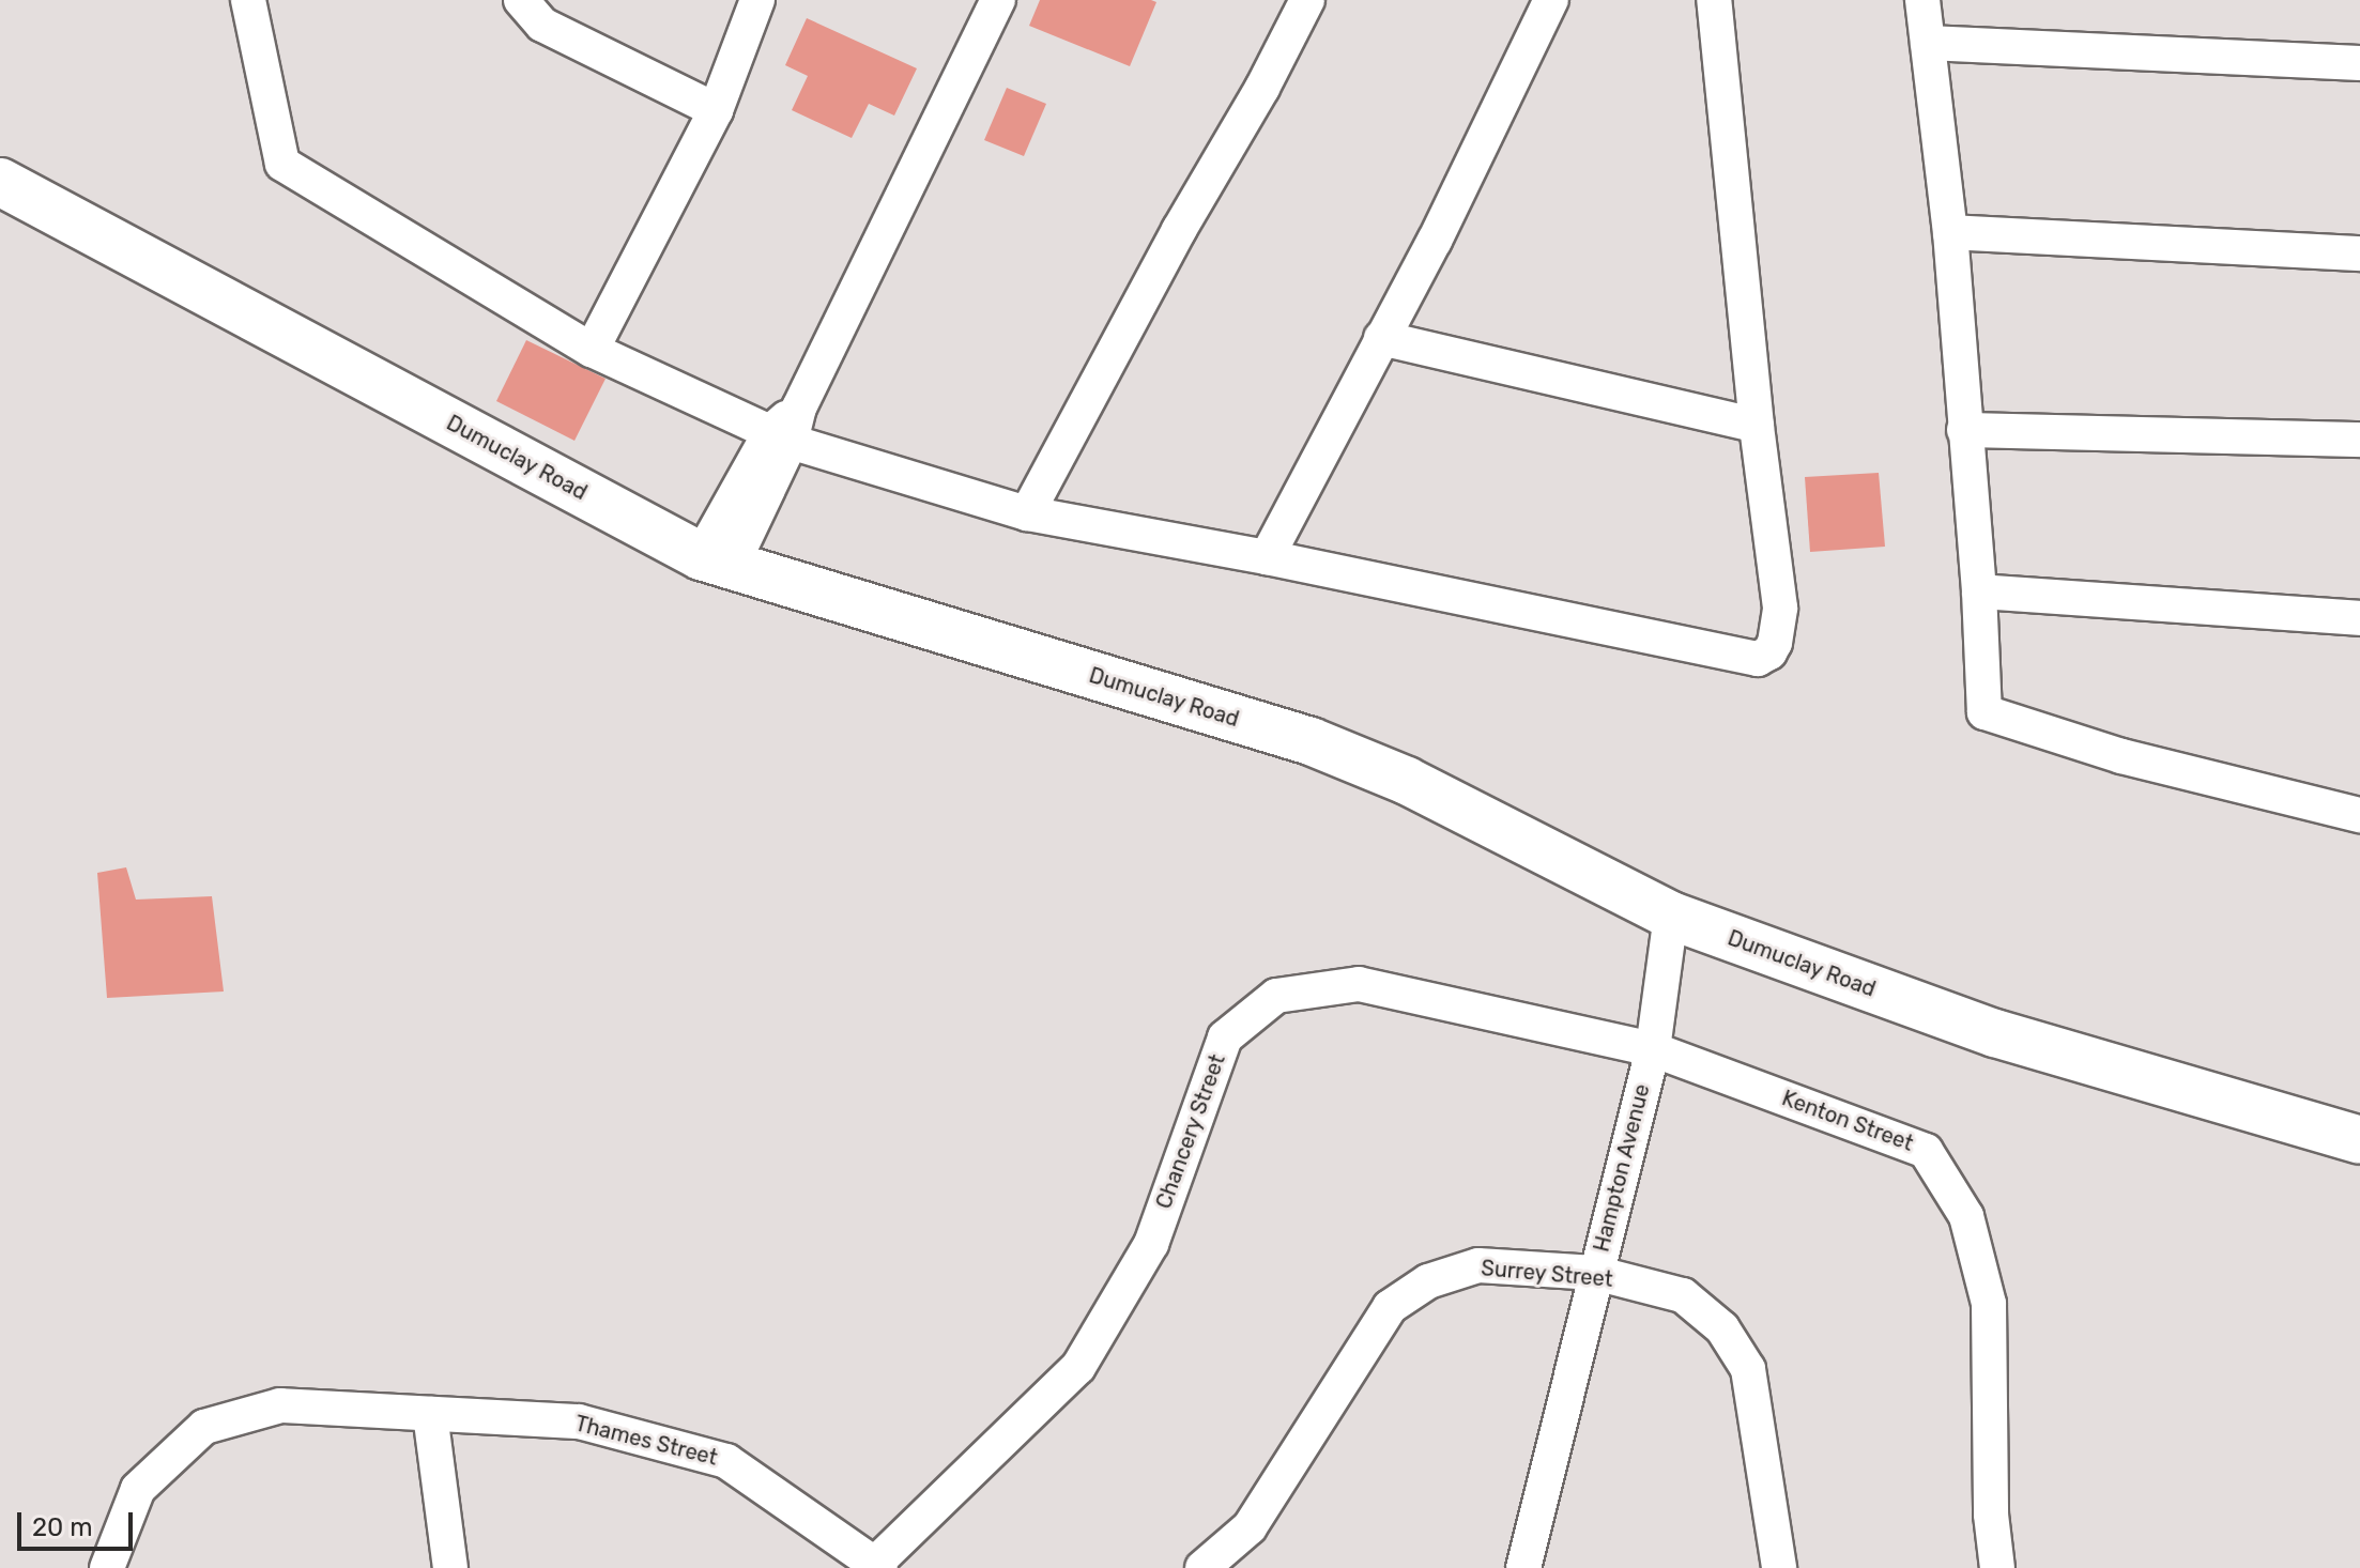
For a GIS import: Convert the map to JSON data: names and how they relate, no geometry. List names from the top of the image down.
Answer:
{
  "streets": {
    "street": [
      "Dumuclay Road",
      "Kenton Street",
      "Chancery Street",
      "Hampton Avenue",
      "Surrey Street",
      "Thames Street"
    ]
  },
  "crossings": [
    ["Dumuclay Road", "Hampton Avenue"],
    ["Kenton Street", "Chancery Street"],
    ["Kenton Street", "Hampton Avenue"],
    ["Chancery Street", "Hampton Avenue"],
    ["Chancery Street", "Thames Street"],
    ["Hampton Avenue", "Surrey Street"]
  ],
  "scale_bar": "20 m"
}
